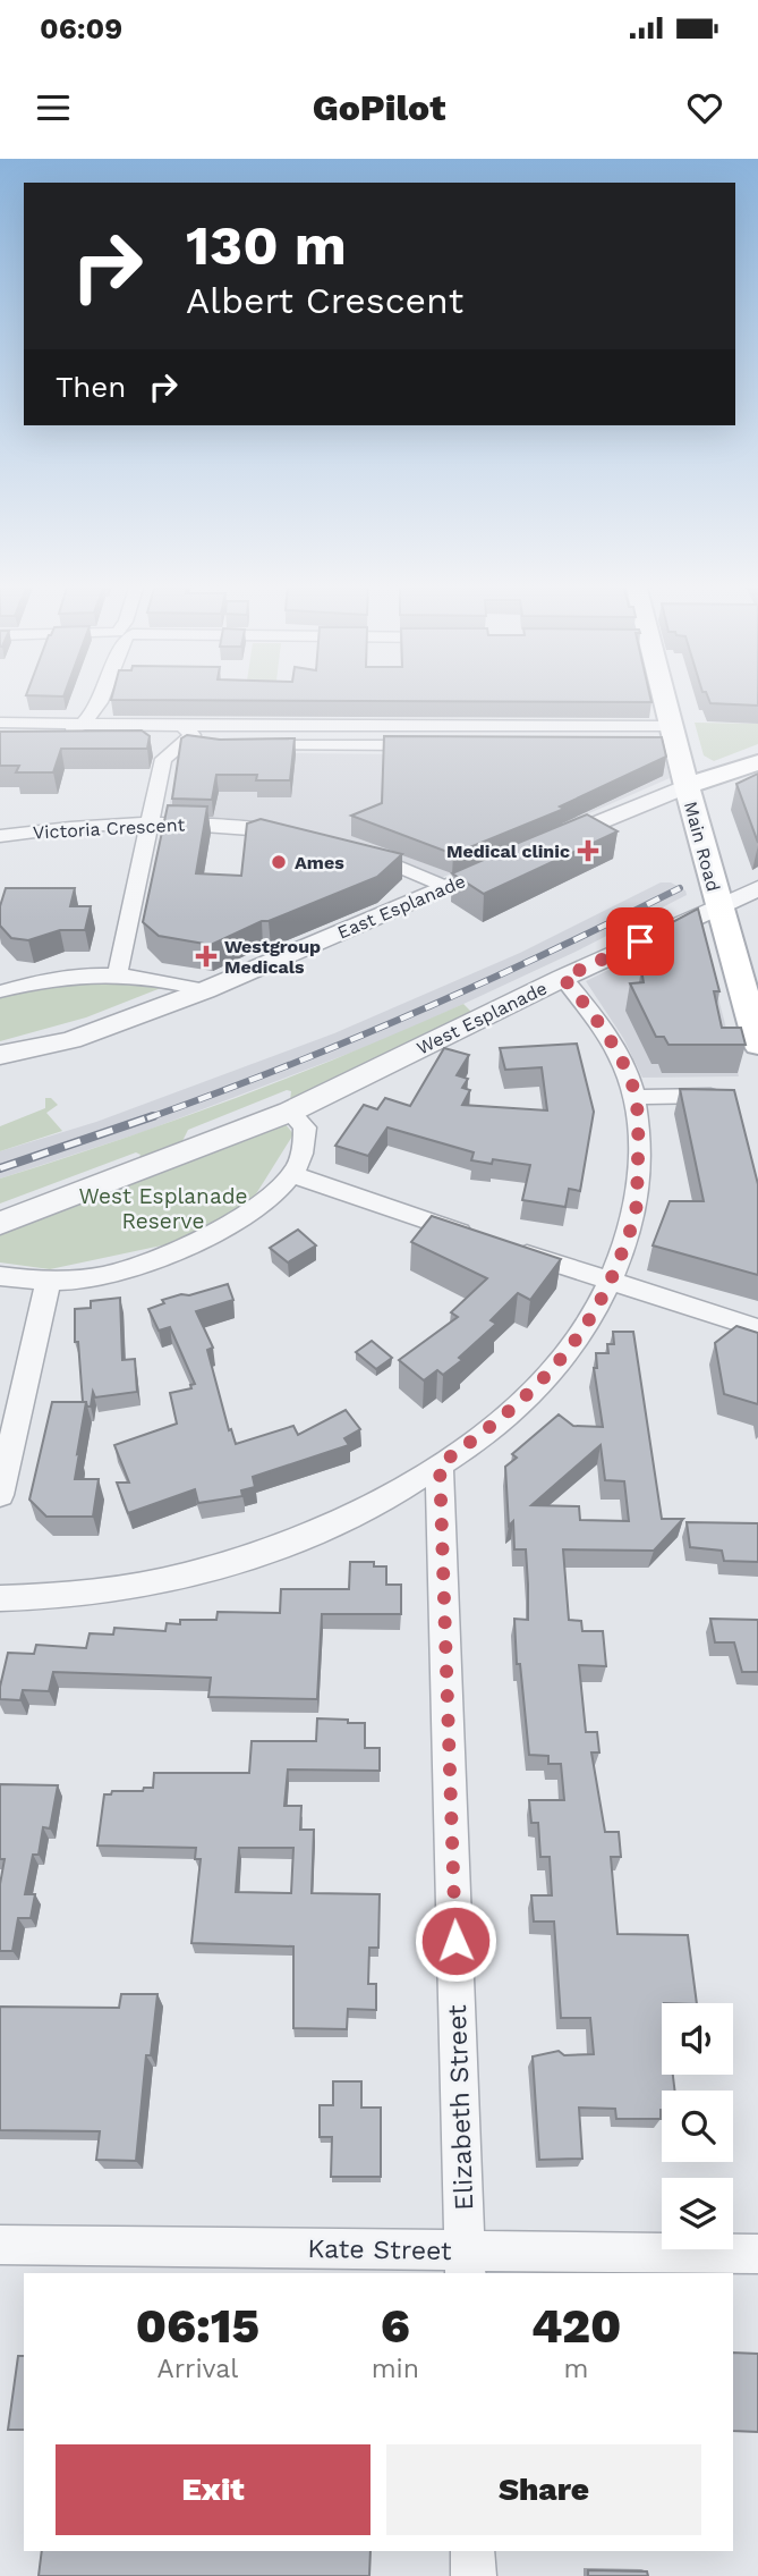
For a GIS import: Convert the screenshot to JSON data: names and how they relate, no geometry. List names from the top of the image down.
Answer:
{
  "streets": {
    "main road": ["Main Road"],
    "street": [
      "Victoria Crescent",
      "East Esplanade",
      "West Esplanade",
      "Elizabeth Street",
      "Kate Street"
    ]
  },
  "crossings": [
    ["Main Road", "East Esplanade"],
    ["Main Road", "West Esplanade"],
    ["Elizabeth Street", "Kate Street"]
  ],
  "parks": ["West Esplanade Reserve"],
  "places": {
    "health": ["Medical clinic", "Westgroup Medicals"],
    "other": ["Ames"]
  },
  "page": {
    "status": "06:09",
    "header": "GoPilot",
    "turn": ["130 m", "Albert Crescent"],
    "then": "Then",
    "eta": [
      "06:15",
      "Arrival",
      "6",
      "min",
      "420",
      "m"
    ],
    "buttons": ["Exit", "Share"]
  }
}
